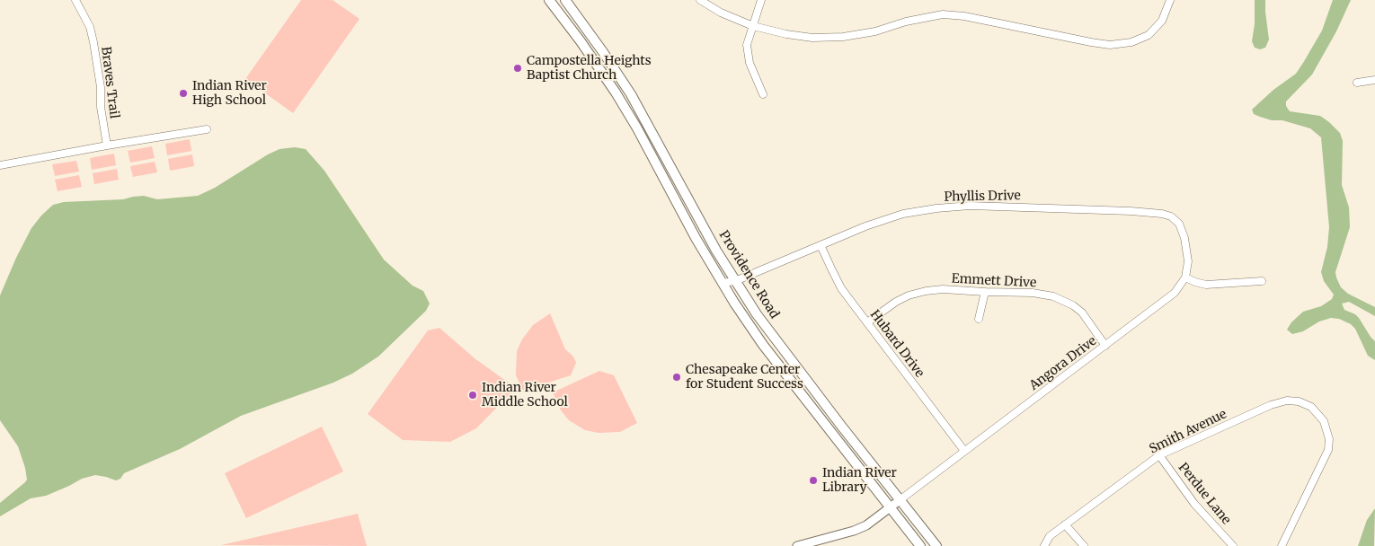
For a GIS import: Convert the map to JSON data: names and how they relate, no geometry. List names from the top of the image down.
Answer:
{
  "streets": {
    "main road": ["Providence Road"],
    "street": [
      "Braves Trail",
      "Phyllis Drive",
      "Emmett Drive",
      "Hubard Drive",
      "Angora Drive",
      "Smith Avenue",
      "Perdue Lane"
    ]
  },
  "crossings": [
    ["Phyllis Drive", "Providence Road"],
    ["Phyllis Drive", "Hubard Drive"],
    ["Phyllis Drive", "Angora Drive"],
    ["Providence Road", "Angora Drive"],
    ["Emmett Drive", "Hubard Drive"],
    ["Emmett Drive", "Angora Drive"],
    ["Hubard Drive", "Angora Drive"],
    ["Smith Avenue", "Perdue Lane"]
  ],
  "places": [
    "Campostella Heights Baptist Church",
    "Indian River High School",
    "Chesapeake Center for Student Success",
    "Indian River Middle School",
    "Indian River Library"
  ]
}
